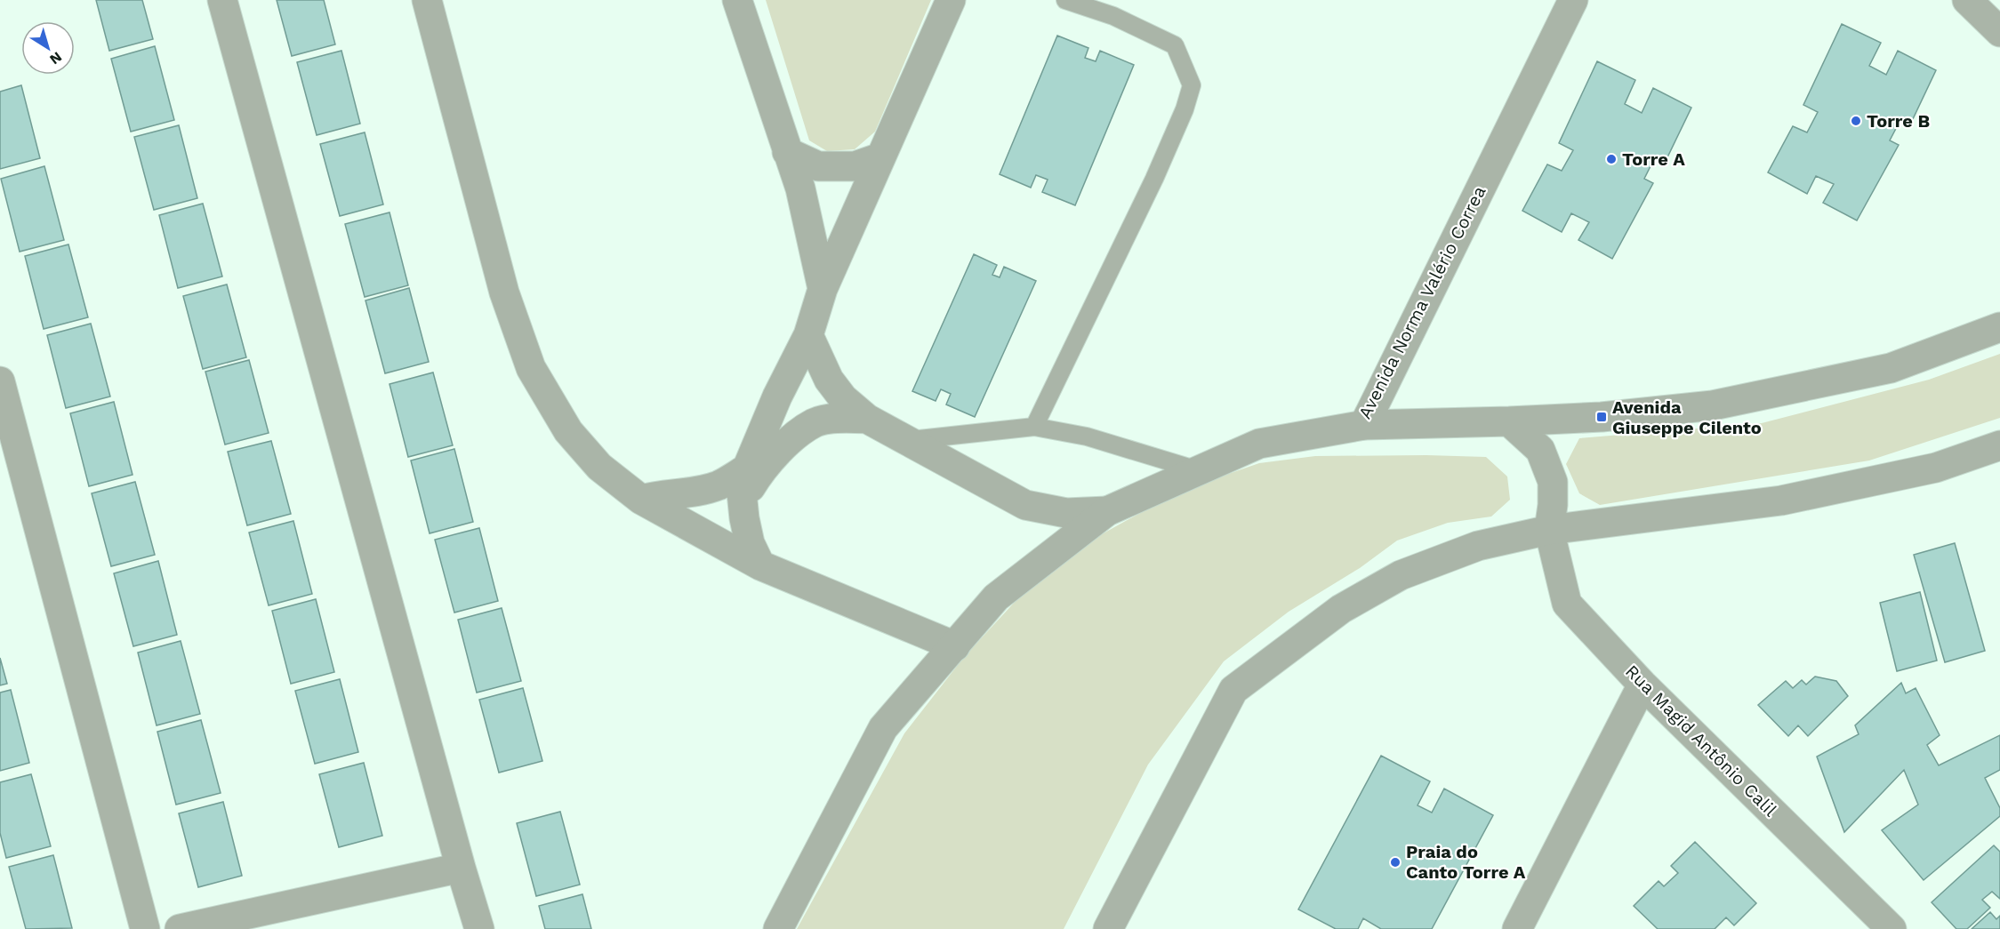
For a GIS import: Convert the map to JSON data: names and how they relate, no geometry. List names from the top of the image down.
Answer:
{
  "streets": {
    "street": ["Avenida Norma Valério Correa", "Rua Magid Antônio Calil"]
  },
  "places": {
    "other": ["Torre B", "Torre A", "Praia do Canto Torre A"],
    "transit": ["Avenida Giuseppe Cilento"]
  },
  "north": "bottom right"
}
